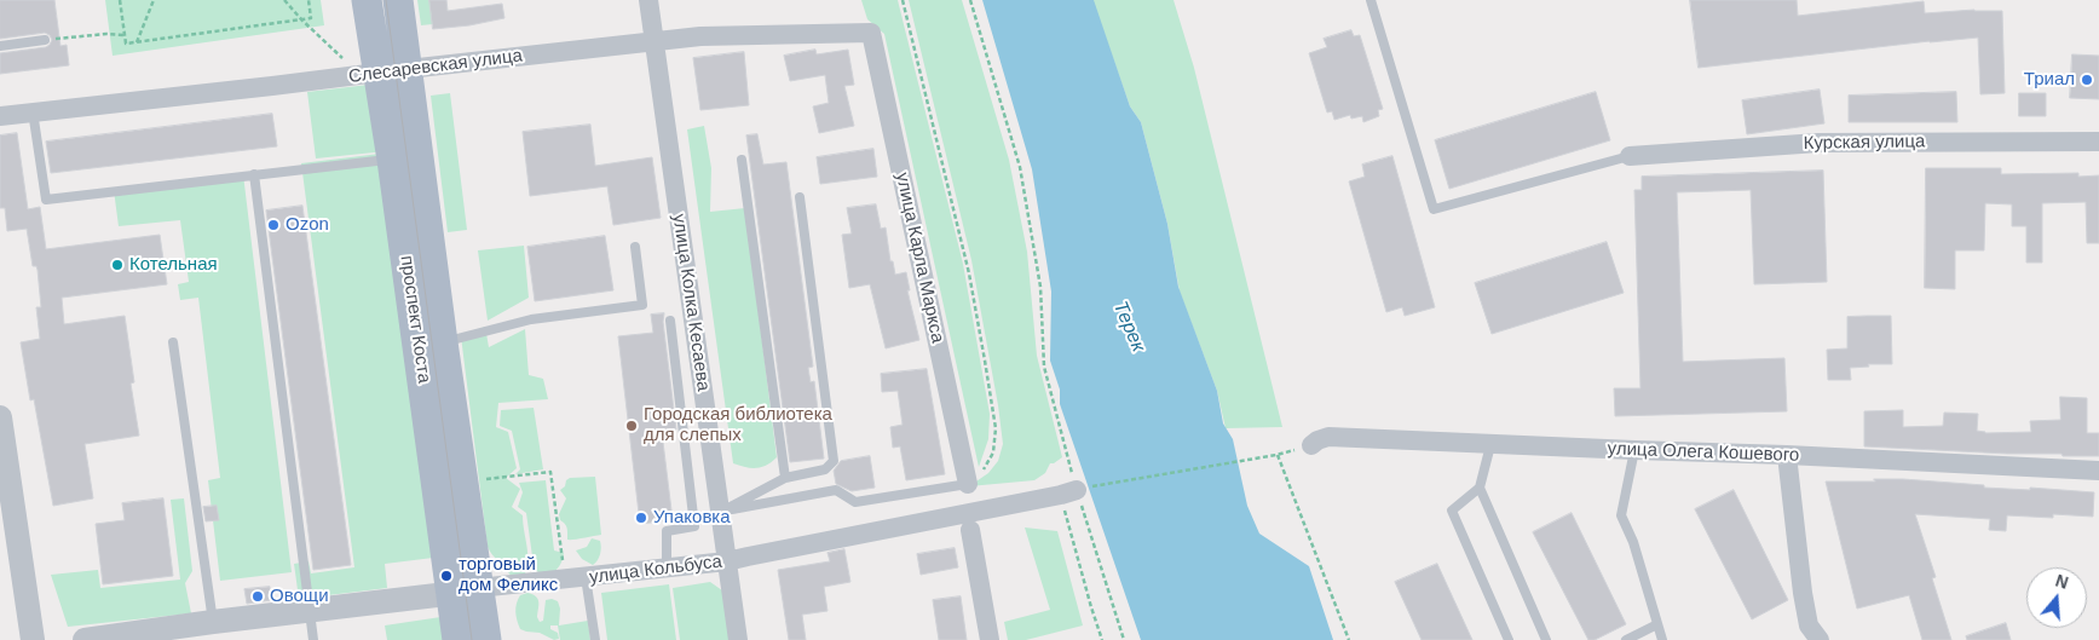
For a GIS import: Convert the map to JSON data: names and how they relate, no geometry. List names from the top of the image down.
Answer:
{
  "streets": {
    "main road": ["проспект Коста"],
    "street": [
      "Слесаревская улица",
      "Курская улица",
      "улица Карла Маркса",
      "улица Колка Кесаева",
      "улица Олега Кошевого",
      "улица Кольбуса"
    ]
  },
  "crossings": [
    ["Слесаревская улица", "улица Карла Маркса"],
    ["Слесаревская улица", "улица Колка Кесаева"],
    ["Слесаревская улица", "проспект Коста"],
    ["улица Колка Кесаева", "улица Кольбуса"],
    ["проспект Коста", "улица Кольбуса"]
  ],
  "water": ["Терек"],
  "places": [
    "Триал",
    "Ozon",
    "Котельная",
    "Городская библиотека для слепых",
    "Упаковка",
    "торговый дом Феликс",
    "Овощи"
  ],
  "north": "top"
}
